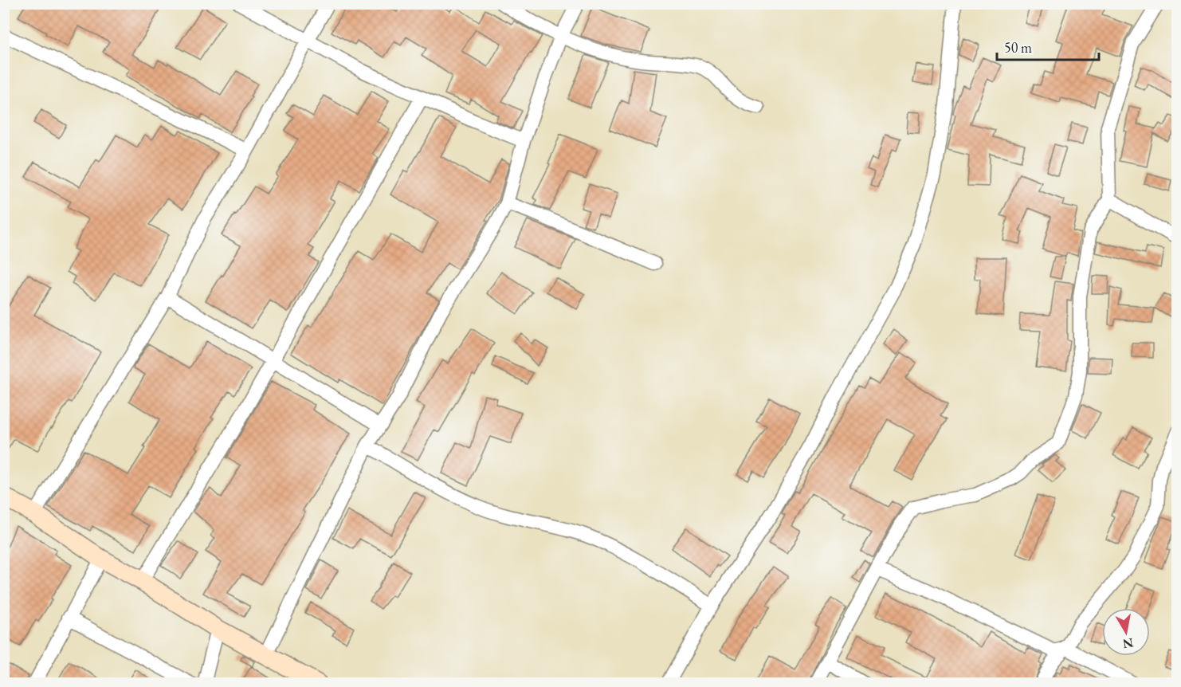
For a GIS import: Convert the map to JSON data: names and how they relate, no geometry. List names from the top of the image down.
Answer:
{
  "scale_bar": "50 m",
  "north": "bottom"
}
